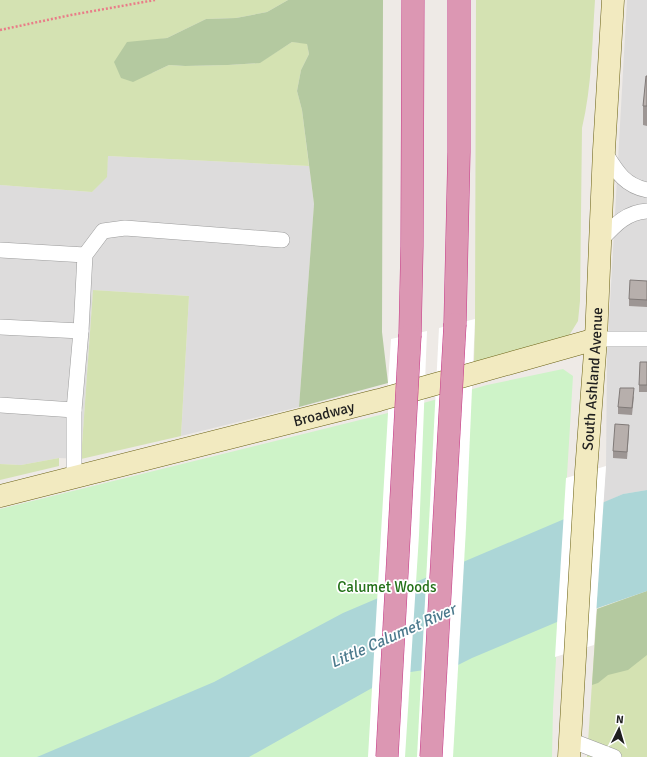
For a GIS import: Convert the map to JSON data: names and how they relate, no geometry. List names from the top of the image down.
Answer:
{
  "streets": {
    "main road": ["South Ashland Avenue", "Broadway"]
  },
  "crossings": [
    ["South Ashland Avenue", "Broadway"]
  ],
  "water": ["Little Calumet River"],
  "parks": ["Calumet Woods"],
  "north": "top"
}
